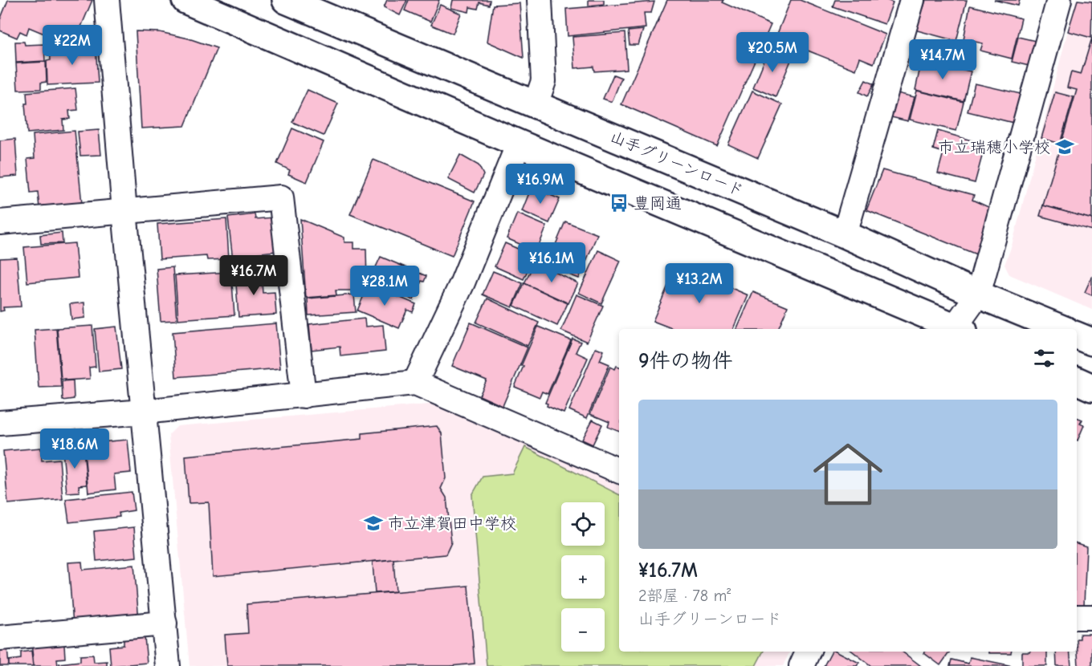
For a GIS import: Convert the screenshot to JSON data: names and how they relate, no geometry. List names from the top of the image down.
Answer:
{
  "streets": {
    "street": ["山手グリーンロード"]
  },
  "places": {
    "school or university": ["市立瑞穂小学校", "市立津賀田中学校"],
    "bus stop": ["豊岡通"]
  },
  "page": {
    "price": [
      "¥22M",
      "¥20.5M",
      "¥14.7M",
      "¥16.9M",
      "¥16.1M",
      "¥16.7M",
      "¥13.2M",
      "¥28.1M",
      "¥18.6M"
    ],
    "heading": "9件の物件",
    "list": [
      {
        "name": "¥16.7M",
        "note": "2部屋 · 78 m² · 山手グリーンロード"
      }
    ],
    "map_buttons": ["+", "−"]
  }
}
